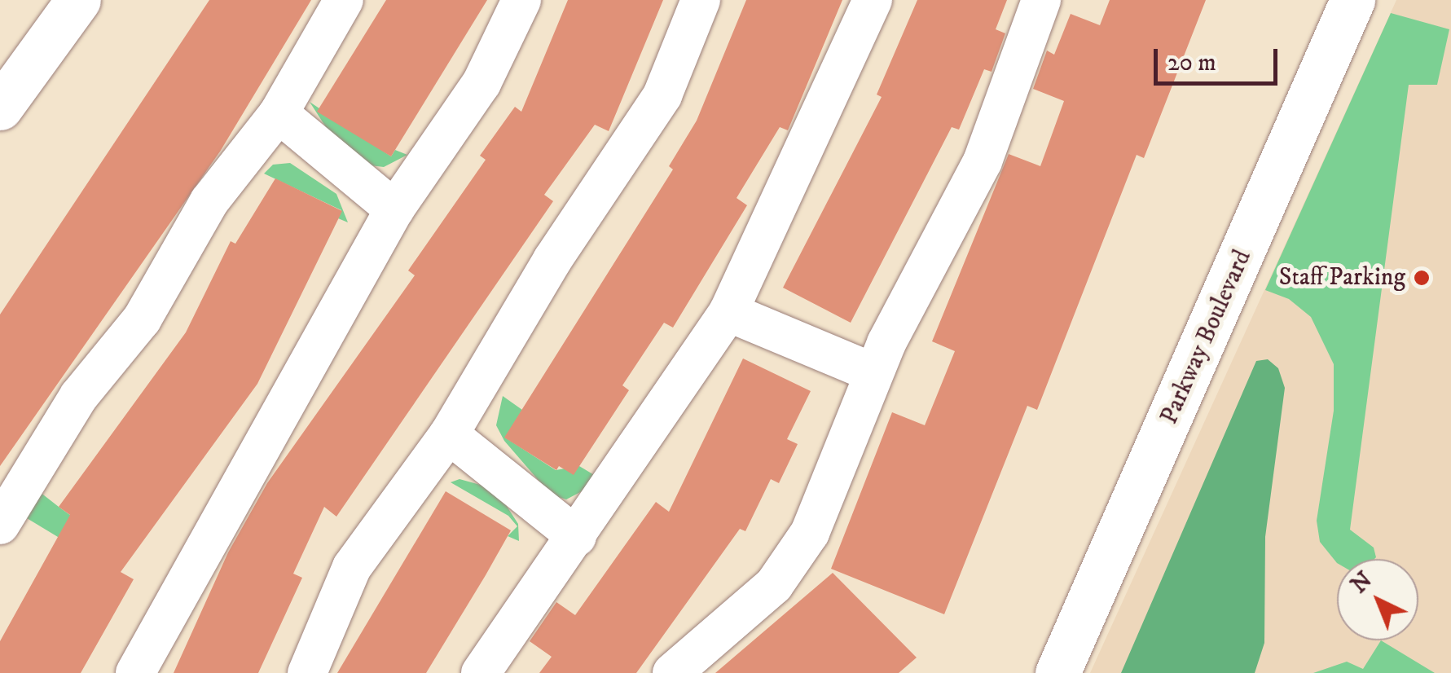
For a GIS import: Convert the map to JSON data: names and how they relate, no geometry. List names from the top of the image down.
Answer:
{
  "streets": {
    "street": ["Parkway Boulevard"]
  },
  "places": ["Staff Parking"],
  "scale_bar": "20 m",
  "north": "top left"
}
